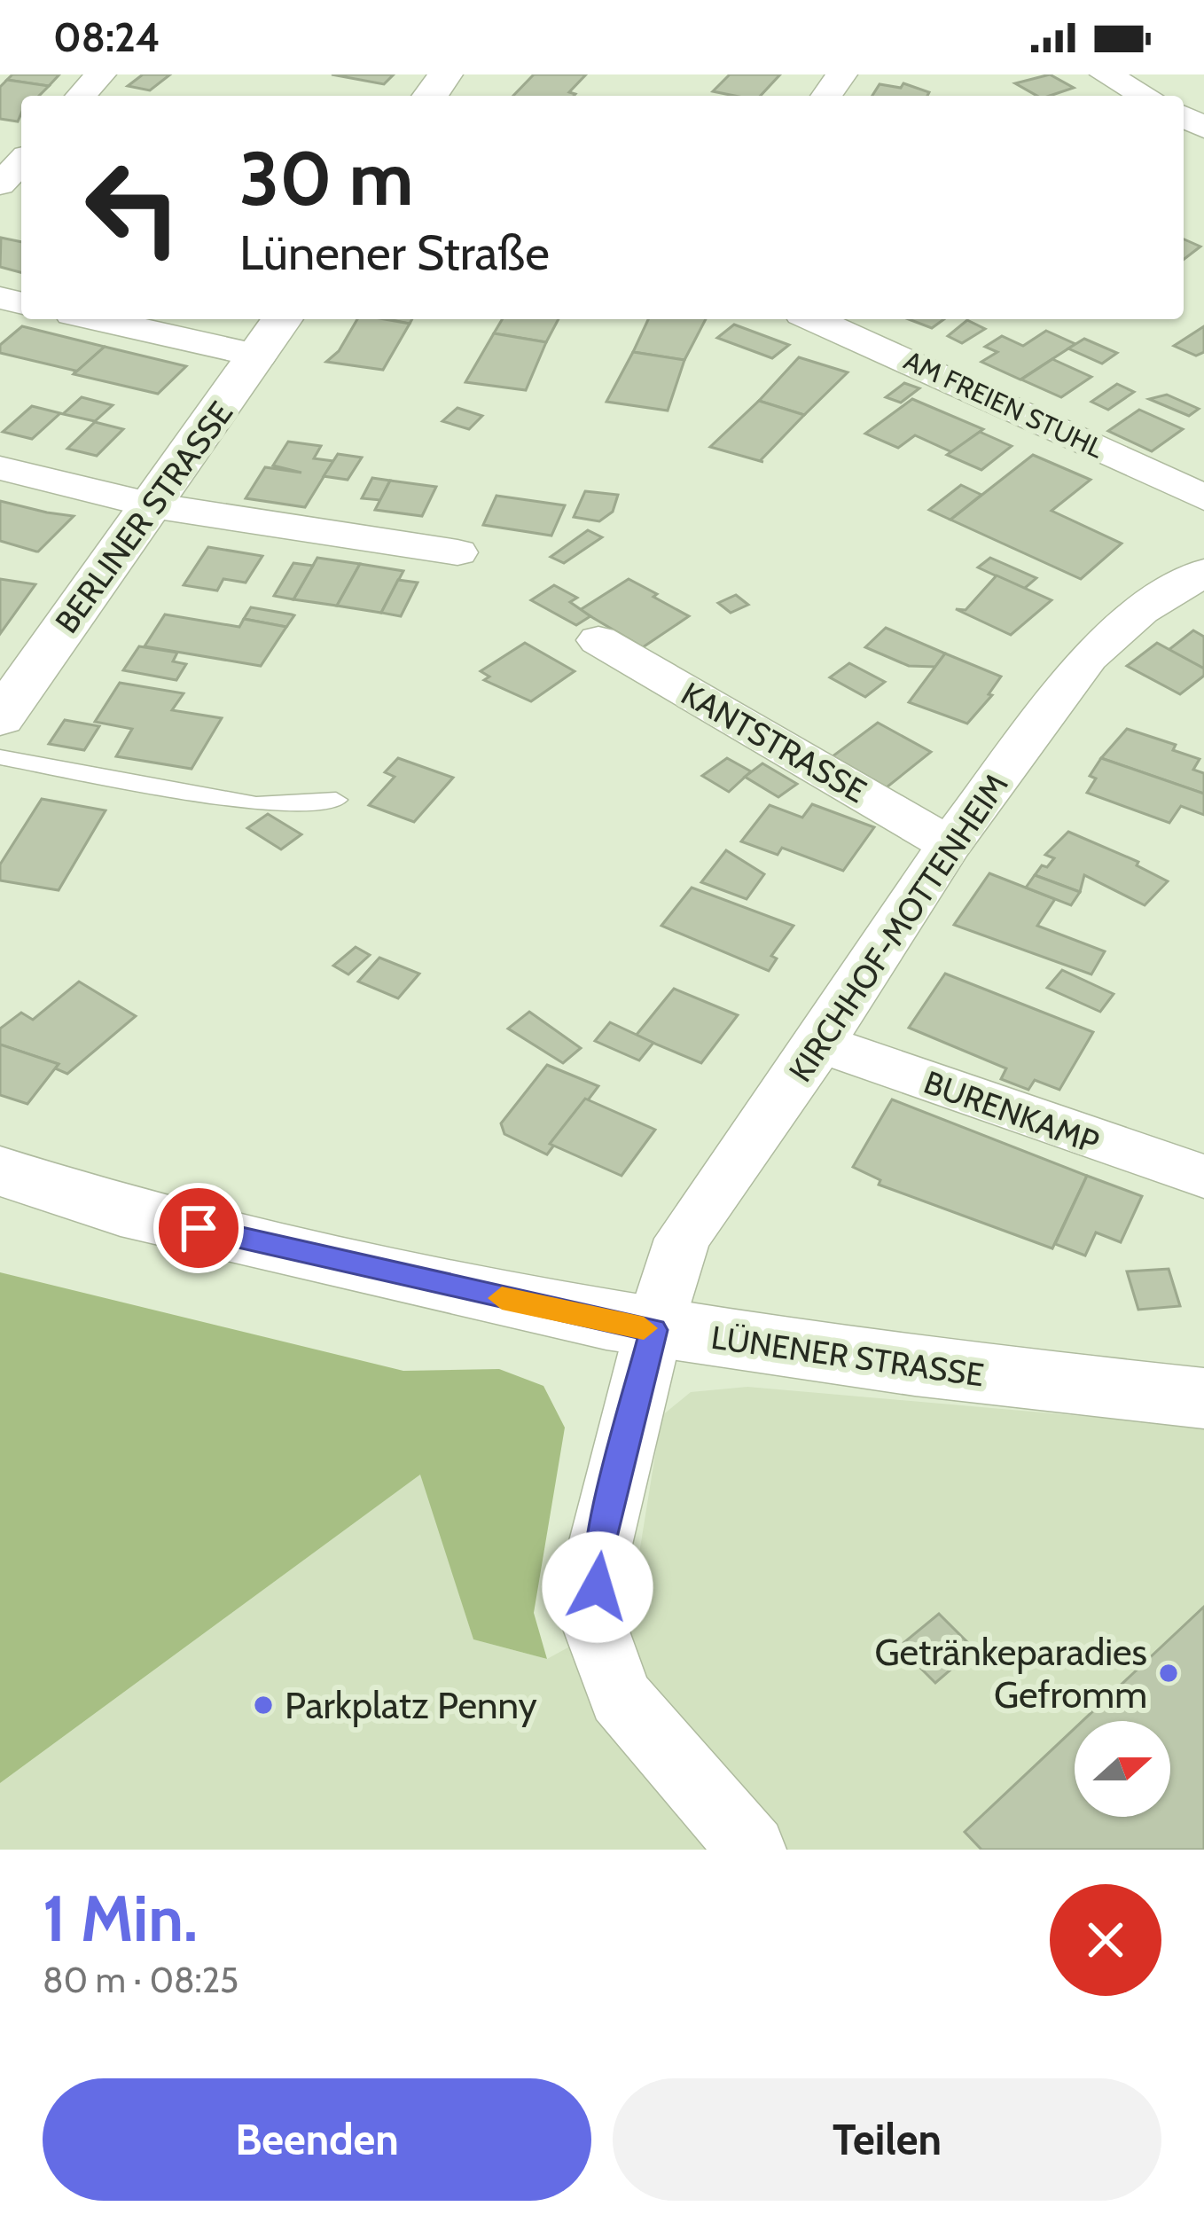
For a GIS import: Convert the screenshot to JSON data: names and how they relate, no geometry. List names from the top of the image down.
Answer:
{
  "streets": {
    "main road": ["BERLINER STRASSE", "LÜNENER STRASSE"],
    "street": [
      "AM FREIEN STUHL",
      "KANTSTRASSE",
      "KIRCHHOF-MOTTENHEIM",
      "BURENKAMP"
    ]
  },
  "crossings": [
    ["KANTSTRASSE", "KIRCHHOF-MOTTENHEIM"],
    ["KIRCHHOF-MOTTENHEIM", "BURENKAMP"],
    ["KIRCHHOF-MOTTENHEIM", "LÜNENER STRASSE"]
  ],
  "places": ["Getränkeparadies Gefromm", "Parkplatz Penny"],
  "north": "right",
  "page": {
    "status": "08:24",
    "turn": ["30 m", "Lünener Straße"],
    "heading": ["1 Min.", "80 m · 08:25"],
    "buttons": ["Beenden", "Teilen"]
  }
}
